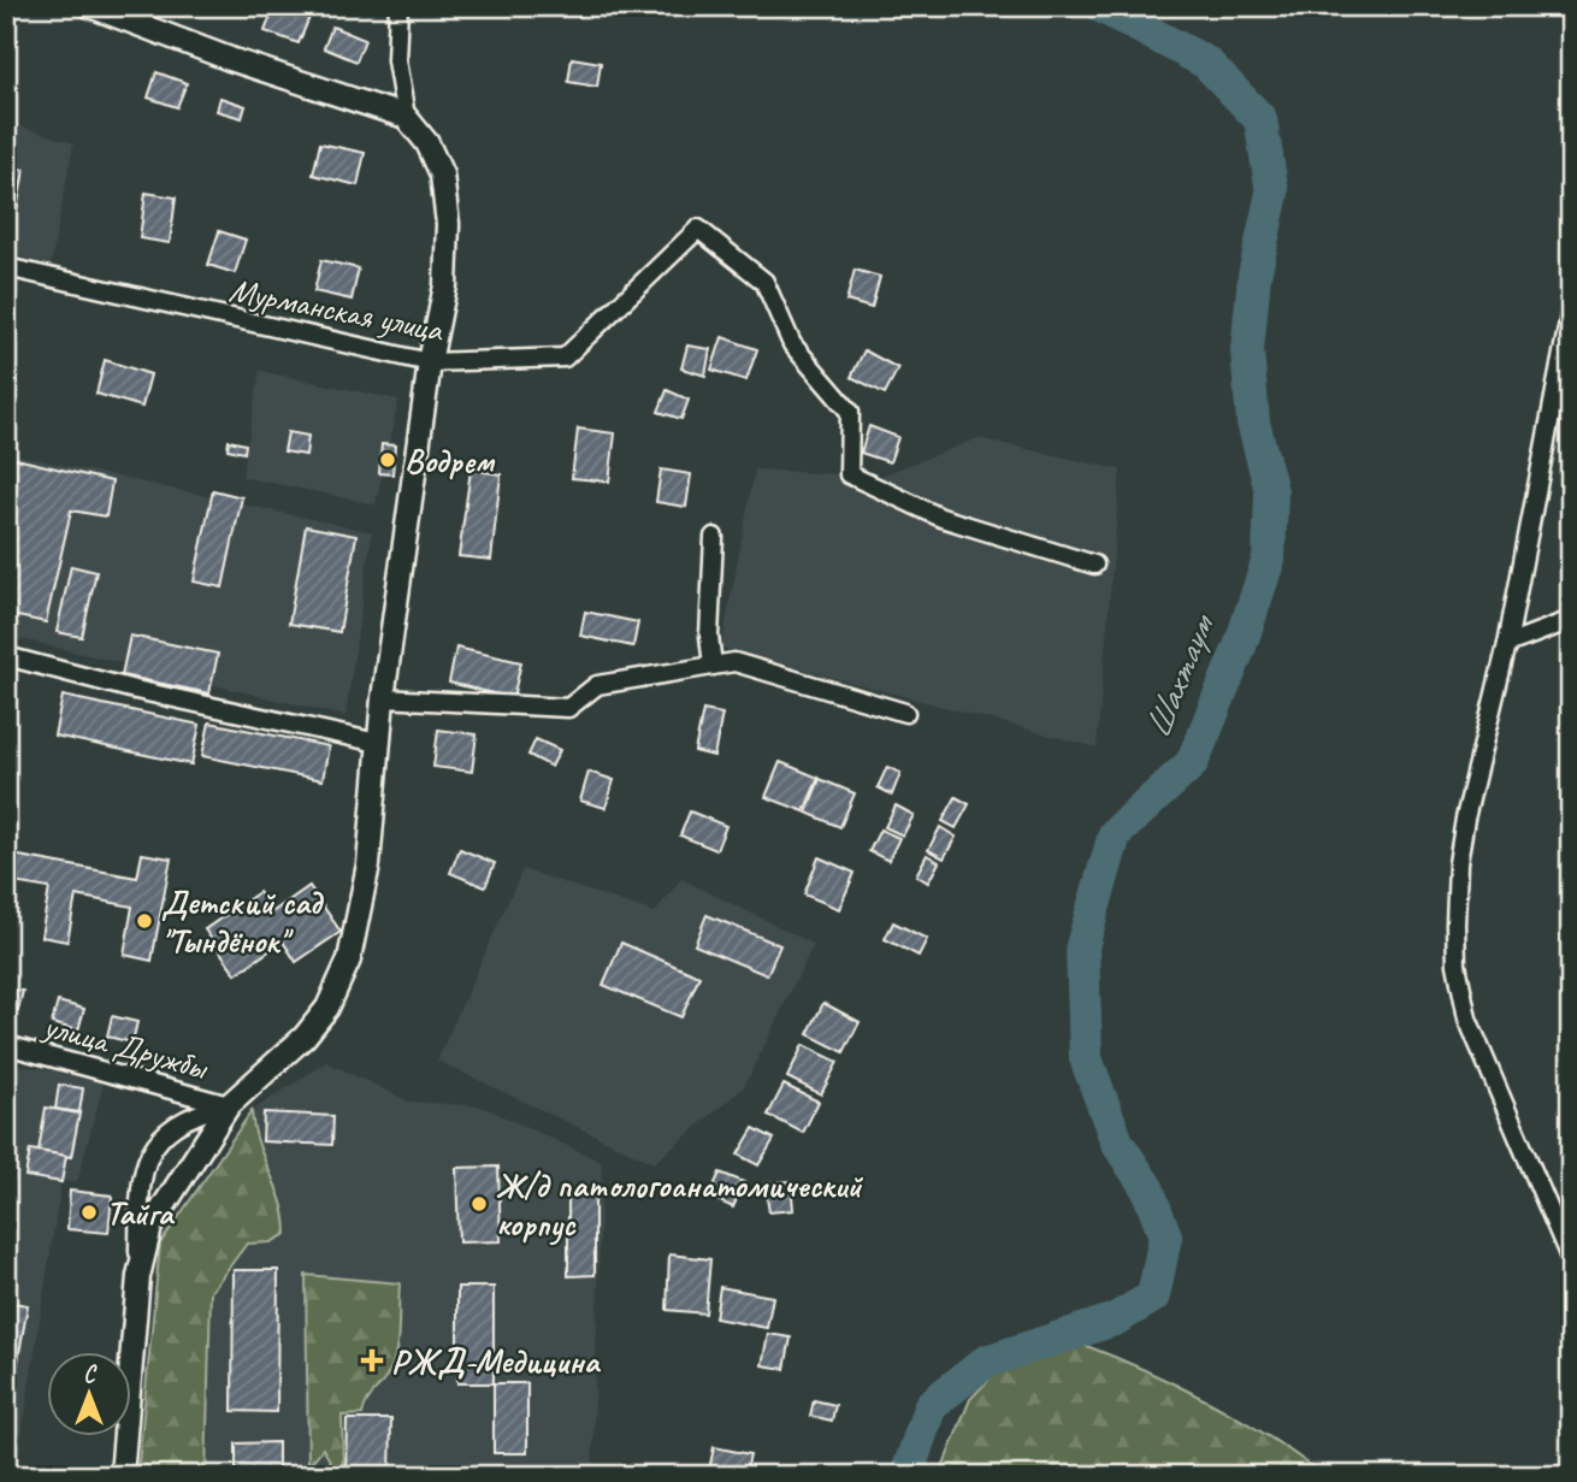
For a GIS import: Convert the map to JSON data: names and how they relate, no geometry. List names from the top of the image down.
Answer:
{
  "streets": {
    "street": ["Мурманская улица", "улица Дружбы"]
  },
  "water": ["Шахтаум"],
  "places": {
    "other": [
      "Водрем",
      "Детский сад \"Тындёнок\"",
      "Ж/д патологоанатомический корпус",
      "Тайга"
    ],
    "health": ["РЖД-Медицина"]
  },
  "north": "top"
}
